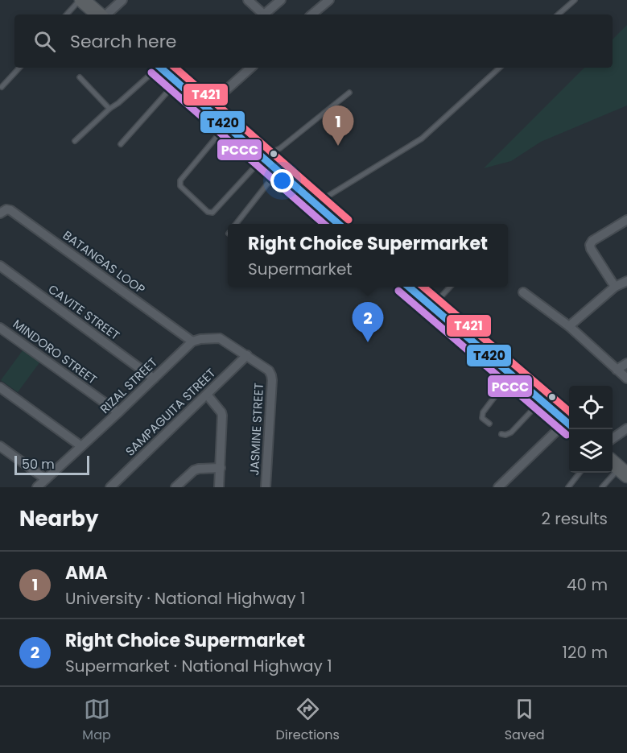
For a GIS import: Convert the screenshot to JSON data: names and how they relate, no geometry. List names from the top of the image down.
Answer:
{
  "streets": {
    "street": [
      "BATANGAS LOOP",
      "CAVITE STREET",
      "MINDORO STREET",
      "RIZAL STREET",
      "SAMPAGUITA STREET",
      "JASMINE STREET"
    ]
  },
  "crossings": [
    ["BATANGAS LOOP", "RIZAL STREET"],
    ["CAVITE STREET", "RIZAL STREET"],
    ["MINDORO STREET", "RIZAL STREET"],
    ["SAMPAGUITA STREET", "JASMINE STREET"]
  ],
  "lines": ["transit line T420", "transit line T421", "transit line PCCC"],
  "scale_bar": "50 m",
  "page": {
    "search": "Search here",
    "pins": ["1", "2"],
    "popup": ["Right Choice Supermarket", "Supermarket"],
    "scale": "50 m",
    "heading": ["Nearby", "2 results"],
    "list": [
      {
        "mark": "1",
        "name": "AMA",
        "note": "University · National Highway 1",
        "value": "40 m"
      },
      {
        "mark": "2",
        "name": "Right Choice Supermarket",
        "note": "Supermarket · National Highway 1",
        "value": "120 m"
      }
    ],
    "nav": ["Map", "Directions", "Saved"]
  }
}
